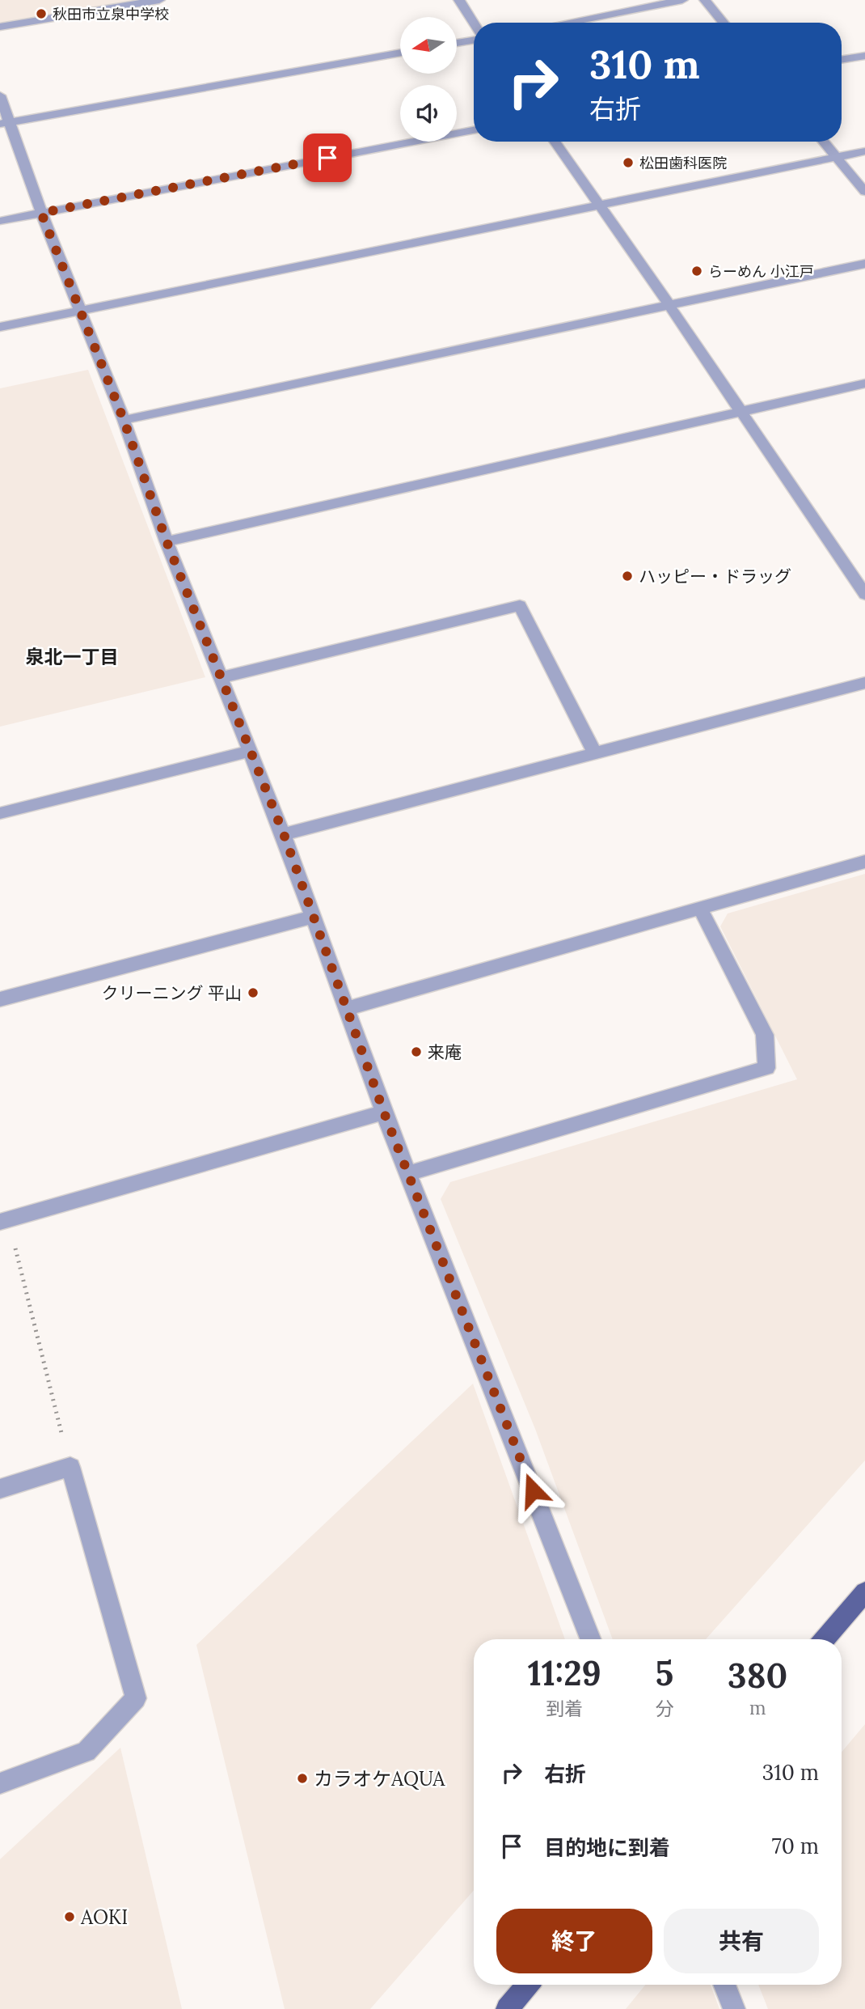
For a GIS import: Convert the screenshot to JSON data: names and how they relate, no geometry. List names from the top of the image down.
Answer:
{
  "districts": ["泉北一丁目"],
  "places": [
    "秋田市立泉中学校",
    "松田歯科医院",
    "らーめん 小江戸",
    "ハッピー・ドラッグ",
    "クリーニング 平山",
    "来庵",
    "カラオケAQUA",
    "AOKI"
  ],
  "north": "left",
  "page": {
    "turn": ["310 m", "右折"],
    "eta": [
      "11:29",
      "到着",
      "5",
      "分",
      "380",
      "m"
    ],
    "list": [
      {
        "name": "右折",
        "value": "310 m"
      },
      {
        "name": "目的地に到着",
        "value": "70 m"
      }
    ],
    "buttons": ["終了", "共有"]
  }
}
